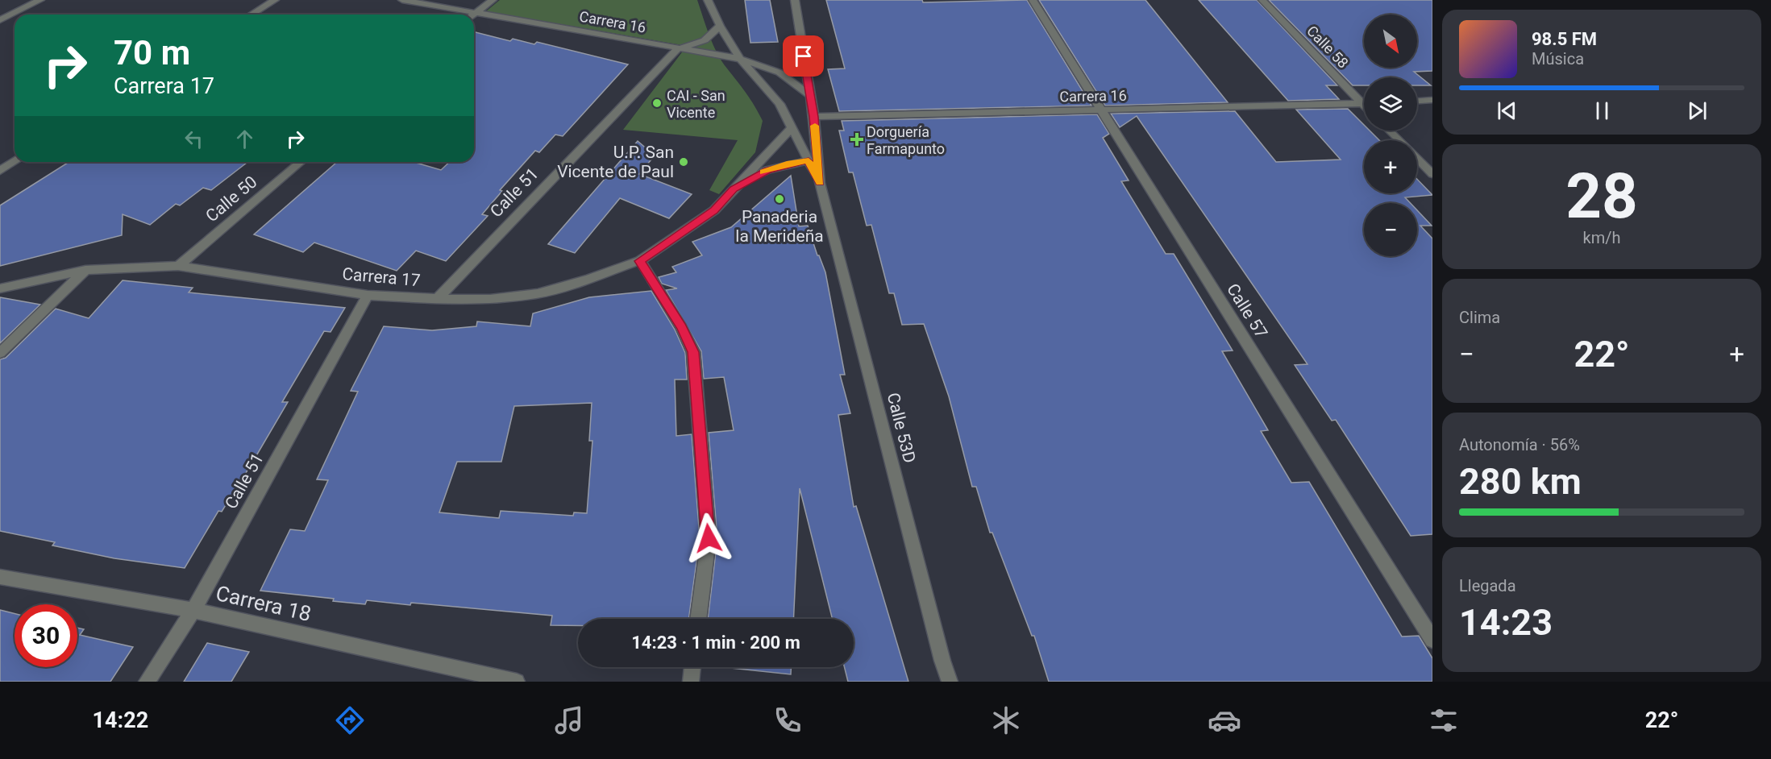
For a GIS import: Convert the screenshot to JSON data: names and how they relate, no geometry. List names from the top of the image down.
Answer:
{
  "streets": {
    "street": [
      "Carrera 16",
      "Calle 58",
      "Calle 51",
      "Calle 50",
      "Carrera 17",
      "Calle 57",
      "Calle 53D",
      "Carrera 18"
    ]
  },
  "crossings": [
    ["Carrera 16", "Calle 51"],
    ["Carrera 16", "Calle 57"],
    ["Carrera 16", "Calle 53D"],
    ["Calle 51", "Carrera 17"],
    ["Calle 51", "Carrera 18"],
    ["Calle 50", "Carrera 17"],
    ["Carrera 17", "Calle 53D"]
  ],
  "places": {
    "other": ["CAI - San Vicente", "U.P. San Vicente de Paul", "Panaderia la Merideña"],
    "health": ["Dorguería Farmapunto"]
  },
  "north": "bottom right",
  "page": {
    "map_buttons": ["+", "−"],
    "turn": ["70 m", "Carrera 17"],
    "song": ["98.5 FM", "Música"],
    "tile": [
      ["28", "km/h"],
      "Clima",
      ["Autonomía · 56%", "280 km"],
      ["Llegada", "14:23"]
    ],
    "heat": ["−", "22°", "+"],
    "limit": "30",
    "trip": "14:23 · 1 min · 200 m",
    "tabs": ["14:22", "22°"]
  }
}
